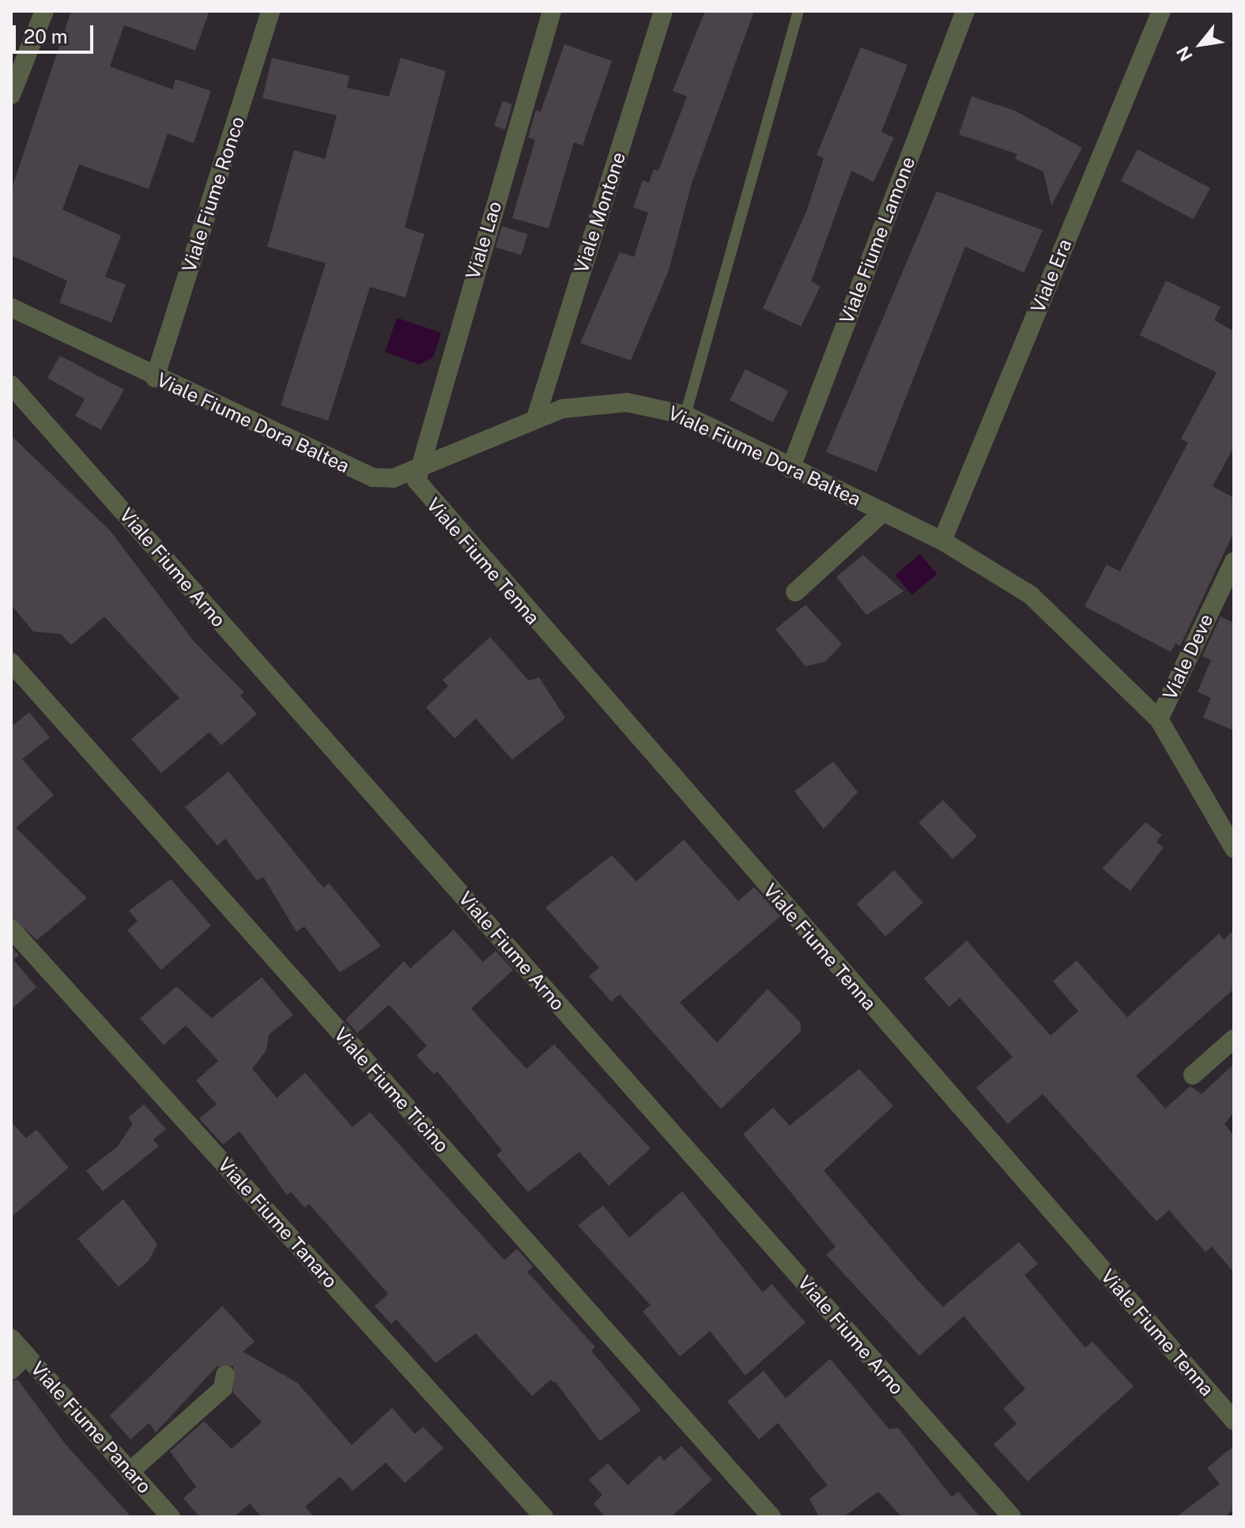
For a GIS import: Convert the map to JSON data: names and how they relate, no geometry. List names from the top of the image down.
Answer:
{
  "streets": {
    "street": [
      "Viale Fiume Ronco",
      "Viale Montone",
      "Viale Lao",
      "Viale Fiume Lamone",
      "Viale Era",
      "Viale Fiume Dora Baltea",
      "Viale Fiume Tenna",
      "Viale Fiume Arno",
      "Viale Deve",
      "Viale Fiume Ticino",
      "Viale Fiume Tanaro",
      "Viale Fiume Panaro"
    ]
  },
  "crossings": [
    ["Viale Fiume Ronco", "Viale Fiume Dora Baltea"],
    ["Viale Montone", "Viale Fiume Dora Baltea"],
    ["Viale Lao", "Viale Fiume Dora Baltea"],
    ["Viale Lao", "Viale Fiume Tenna"],
    ["Viale Fiume Lamone", "Viale Fiume Dora Baltea"],
    ["Viale Era", "Viale Fiume Dora Baltea"],
    ["Viale Fiume Dora Baltea", "Viale Fiume Tenna"],
    ["Viale Fiume Dora Baltea", "Viale Deve"]
  ],
  "scale_bar": "20 m",
  "north": "bottom left"
}
